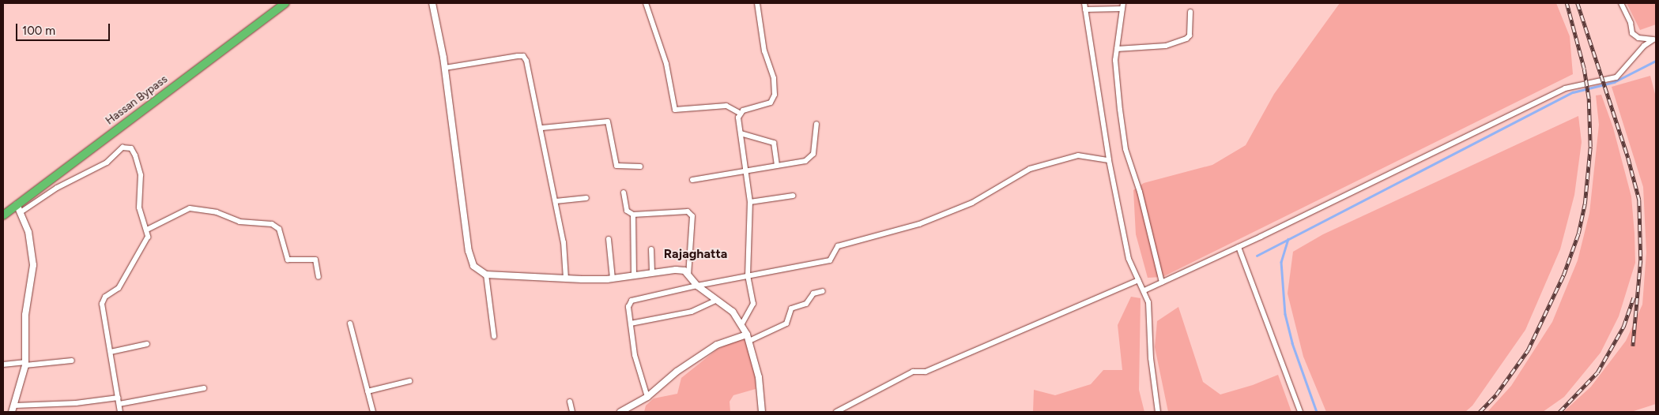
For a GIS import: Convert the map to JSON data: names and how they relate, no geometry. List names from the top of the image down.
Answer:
{
  "streets": {
    "highway": ["Hassan Bypass"]
  },
  "districts": ["Rajaghatta"],
  "scale_bar": "100 m"
}
